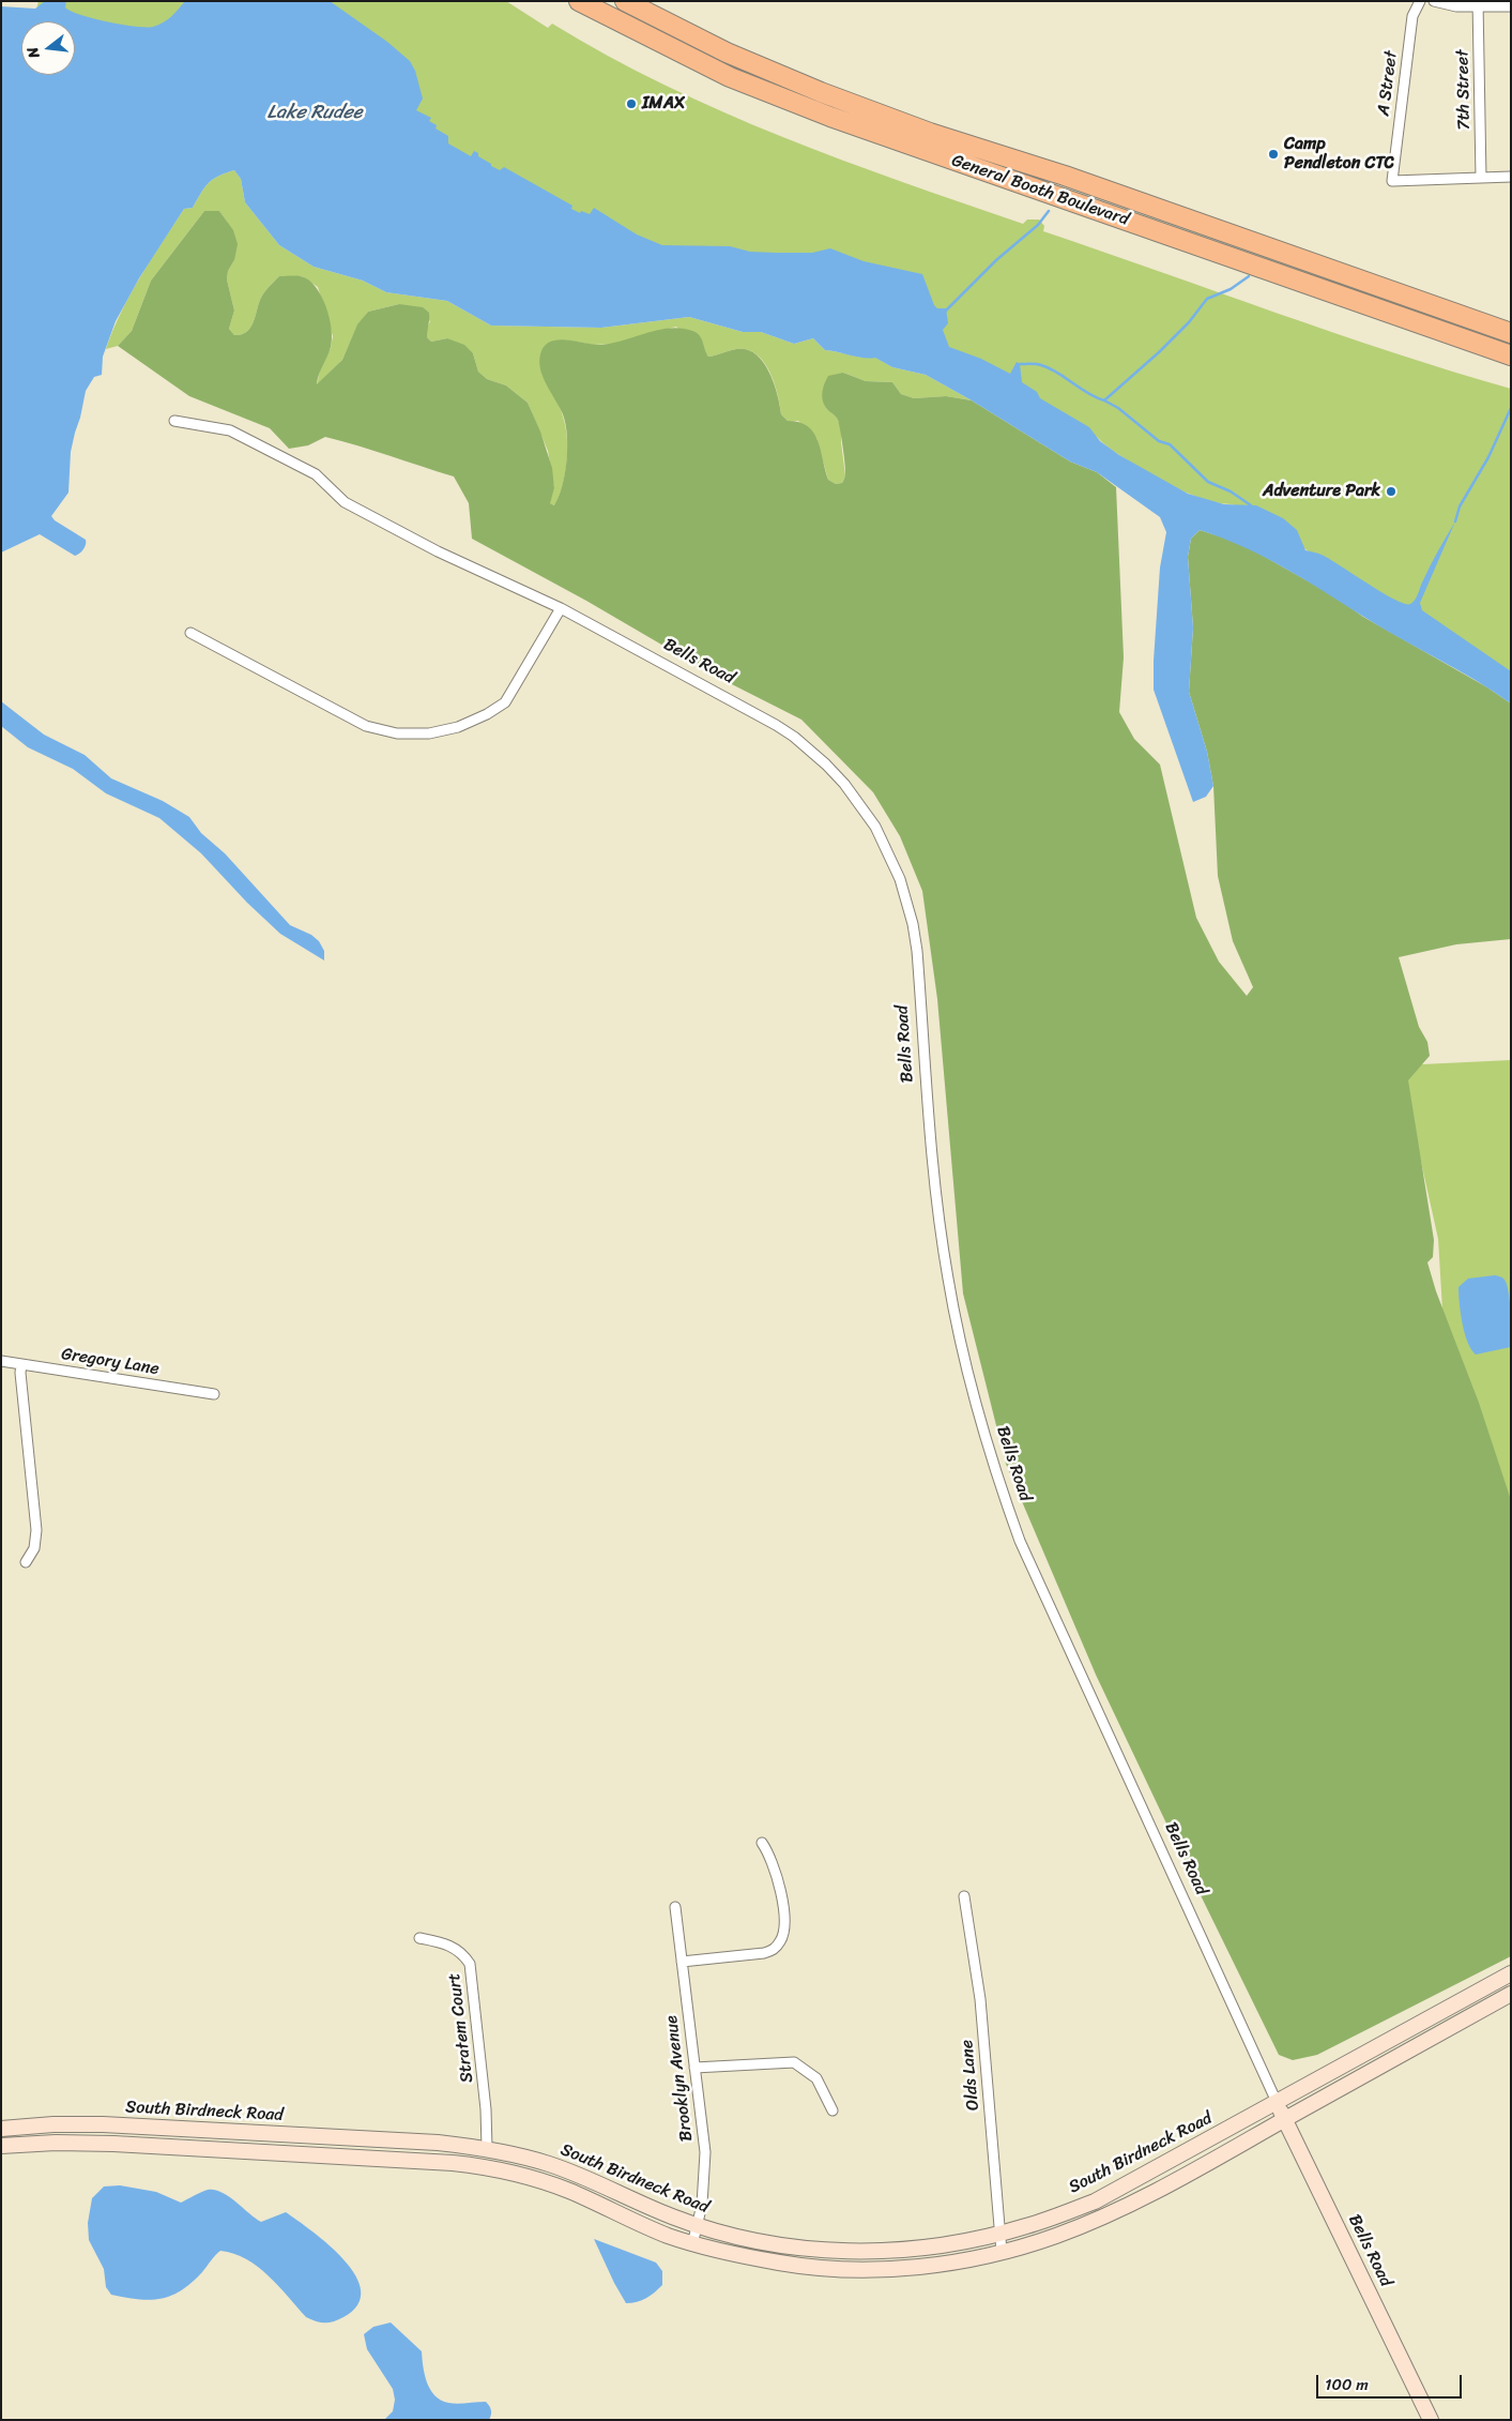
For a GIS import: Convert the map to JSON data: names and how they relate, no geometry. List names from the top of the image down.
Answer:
{
  "streets": {
    "highway": ["General Booth Boulevard"],
    "main road": ["Bells Road", "South Birdneck Road"],
    "street": [
      "A Street",
      "7th Street",
      "Gregory Lane",
      "Stratem Court",
      "Olds Lane",
      "Brooklyn Avenue"
    ]
  },
  "crossings": [
    ["A Street", "7th Street"],
    ["Bells Road", "South Birdneck Road"],
    ["Stratem Court", "South Birdneck Road"],
    ["Olds Lane", "South Birdneck Road"],
    ["Brooklyn Avenue", "South Birdneck Road"]
  ],
  "water": ["Lake Rudee"],
  "places": ["IMAX", "Camp Pendleton CTC", "Adventure Park"],
  "scale_bar": "100 m",
  "north": "left"
}
